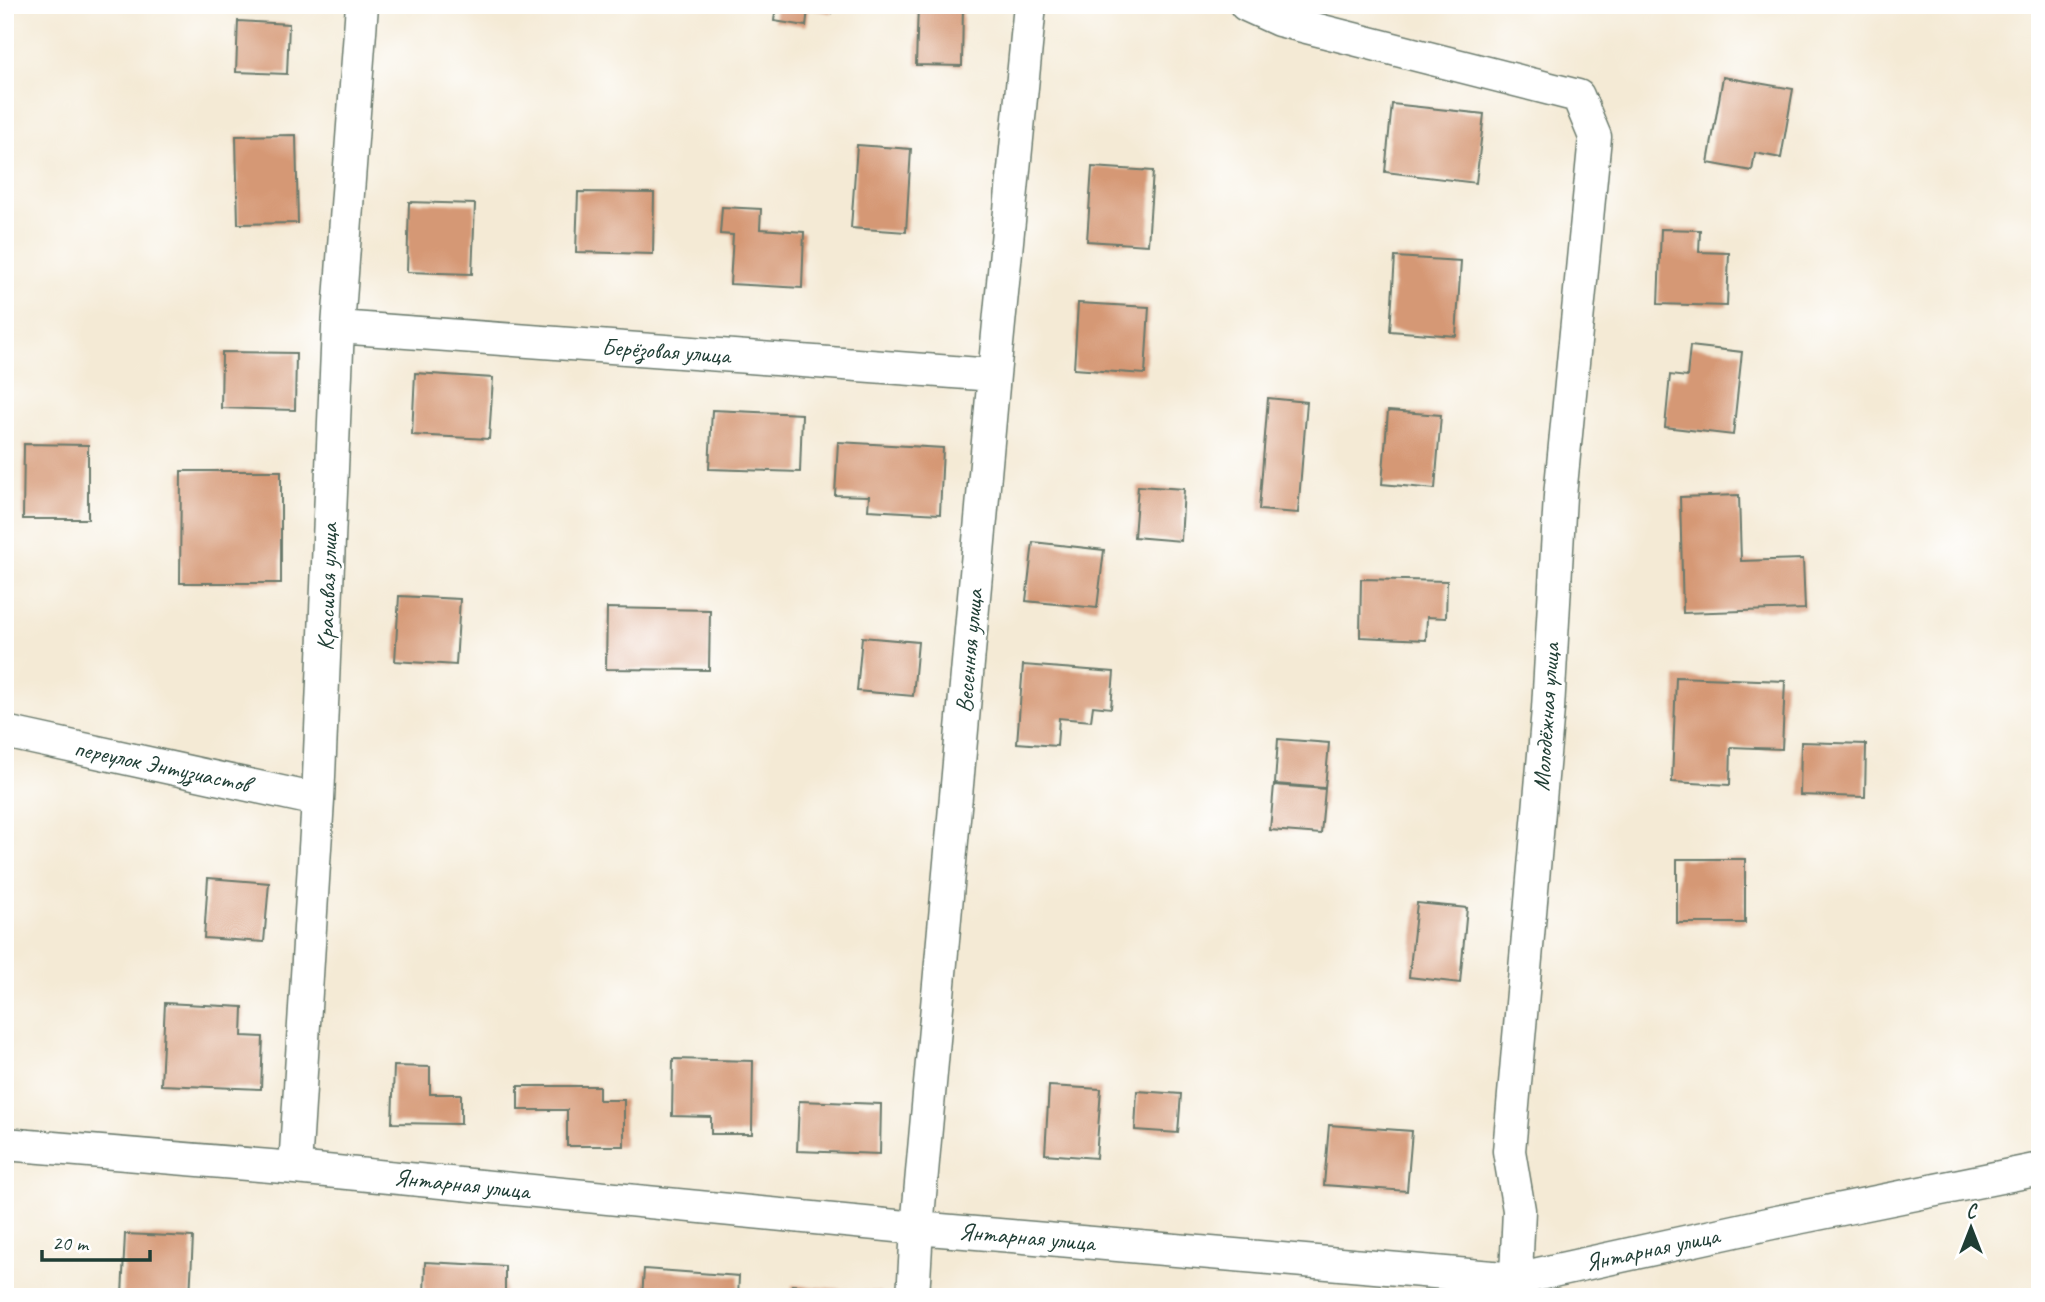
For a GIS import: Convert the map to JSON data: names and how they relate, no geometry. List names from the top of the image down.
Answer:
{
  "streets": {
    "street": [
      "Берёзовая улица",
      "Красивая улица",
      "Весенняя улица",
      "Молодёжная улица",
      "переулок Энтузиастов",
      "Янтарная улица"
    ]
  },
  "crossings": [
    ["Берёзовая улица", "Красивая улица"],
    ["Берёзовая улица", "Весенняя улица"],
    ["Красивая улица", "переулок Энтузиастов"],
    ["Красивая улица", "Янтарная улица"],
    ["Весенняя улица", "Янтарная улица"],
    ["Молодёжная улица", "Янтарная улица"]
  ],
  "scale_bar": "20 m",
  "north": "top"
}
